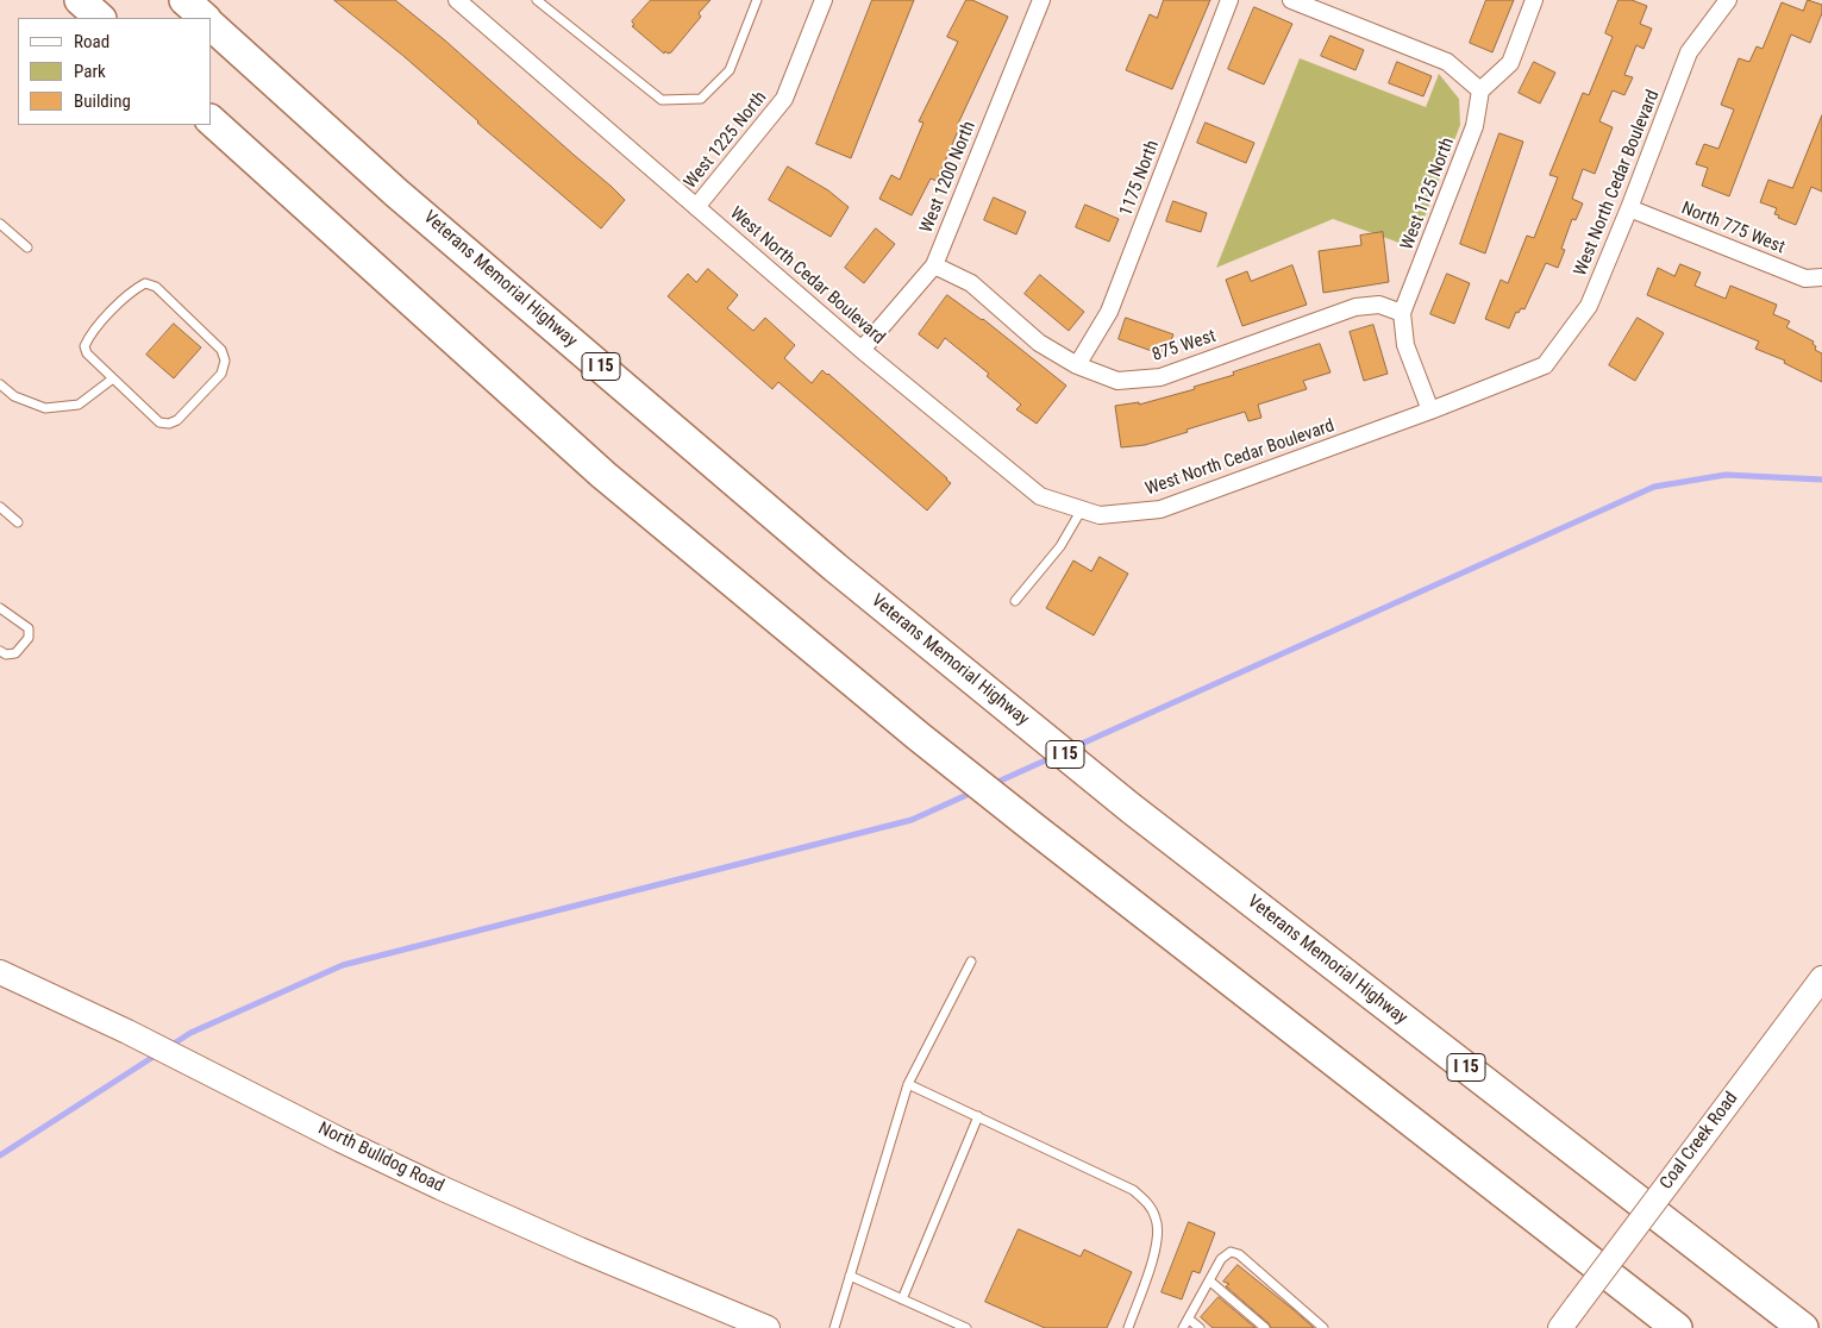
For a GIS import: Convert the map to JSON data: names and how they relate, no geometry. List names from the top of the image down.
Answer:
{
  "streets": {
    "highway": ["Veterans Memorial Highway", "I 15"],
    "street": [
      "West 1225 North",
      "West 1200 North",
      "1175 North",
      "West North Cedar Boulevard",
      "West 1125 North",
      "North 775 West",
      "875 West",
      "Coal Creek Road",
      "North Bulldog Road"
    ]
  },
  "crossings": [
    ["West 1225 North", "West North Cedar Boulevard"],
    ["West 1200 North", "West North Cedar Boulevard"],
    ["West 1200 North", "875 West"],
    ["1175 North", "875 West"],
    ["West North Cedar Boulevard", "West 1125 North"],
    ["West North Cedar Boulevard", "North 775 West"],
    ["West 1125 North", "875 West"]
  ],
  "legend": ["Road", "Park", "Building"]
}
